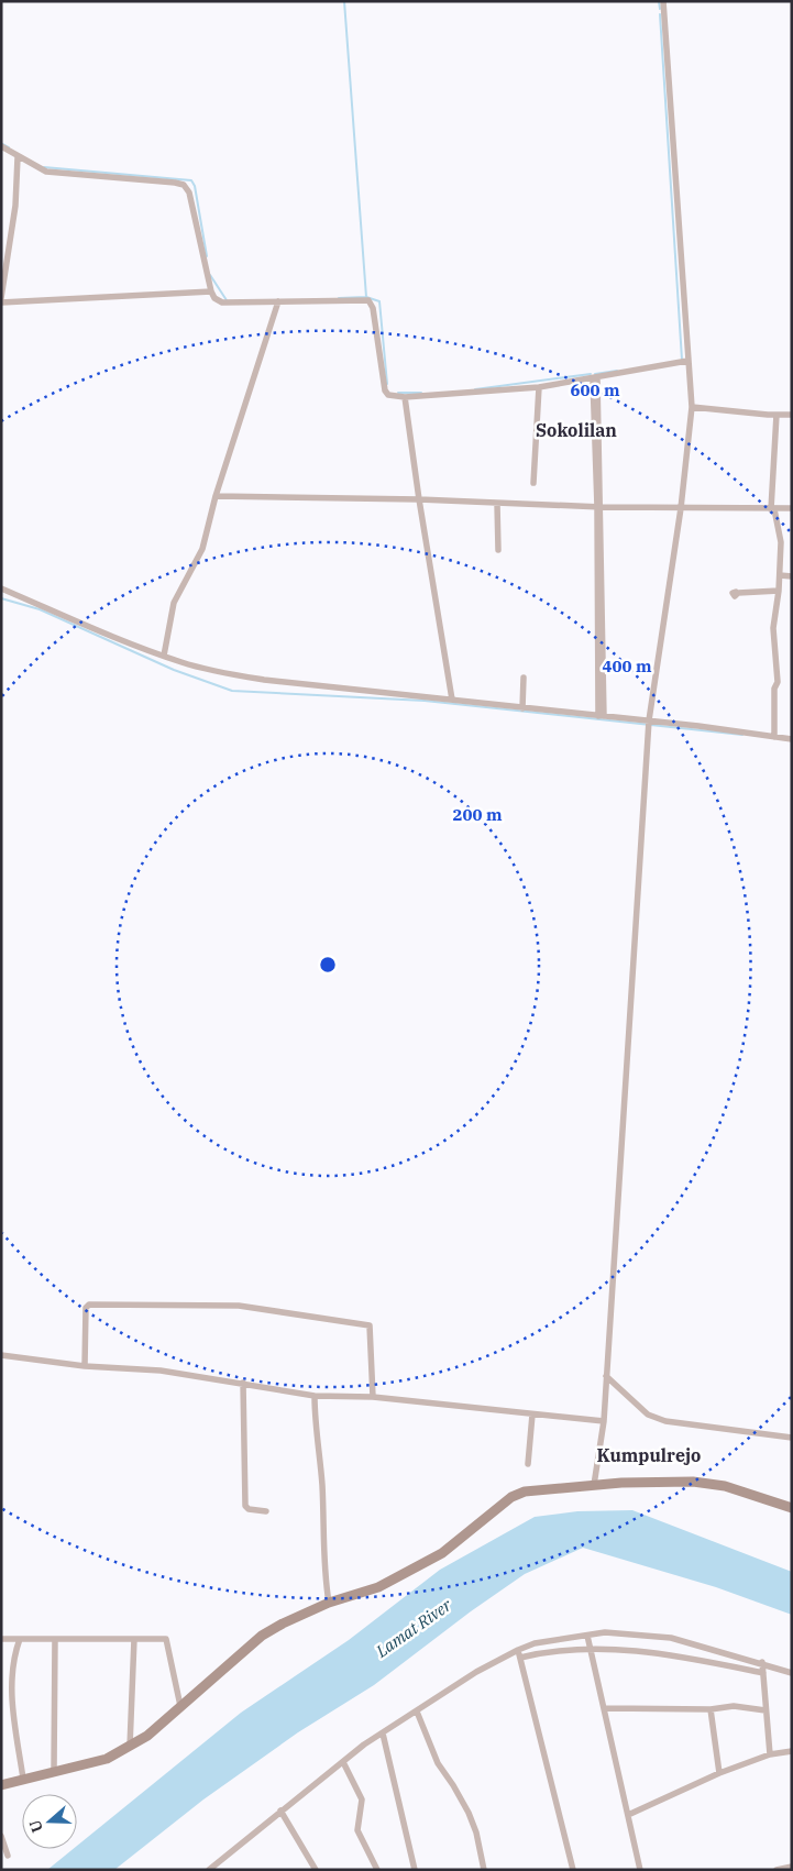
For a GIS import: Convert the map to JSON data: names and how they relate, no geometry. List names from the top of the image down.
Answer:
{
  "districts": ["Sokolilan", "Kumpulrejo"],
  "water": ["Lamat River"],
  "north": "left",
  "rings": ["600 m", "400 m", "200 m"]
}
